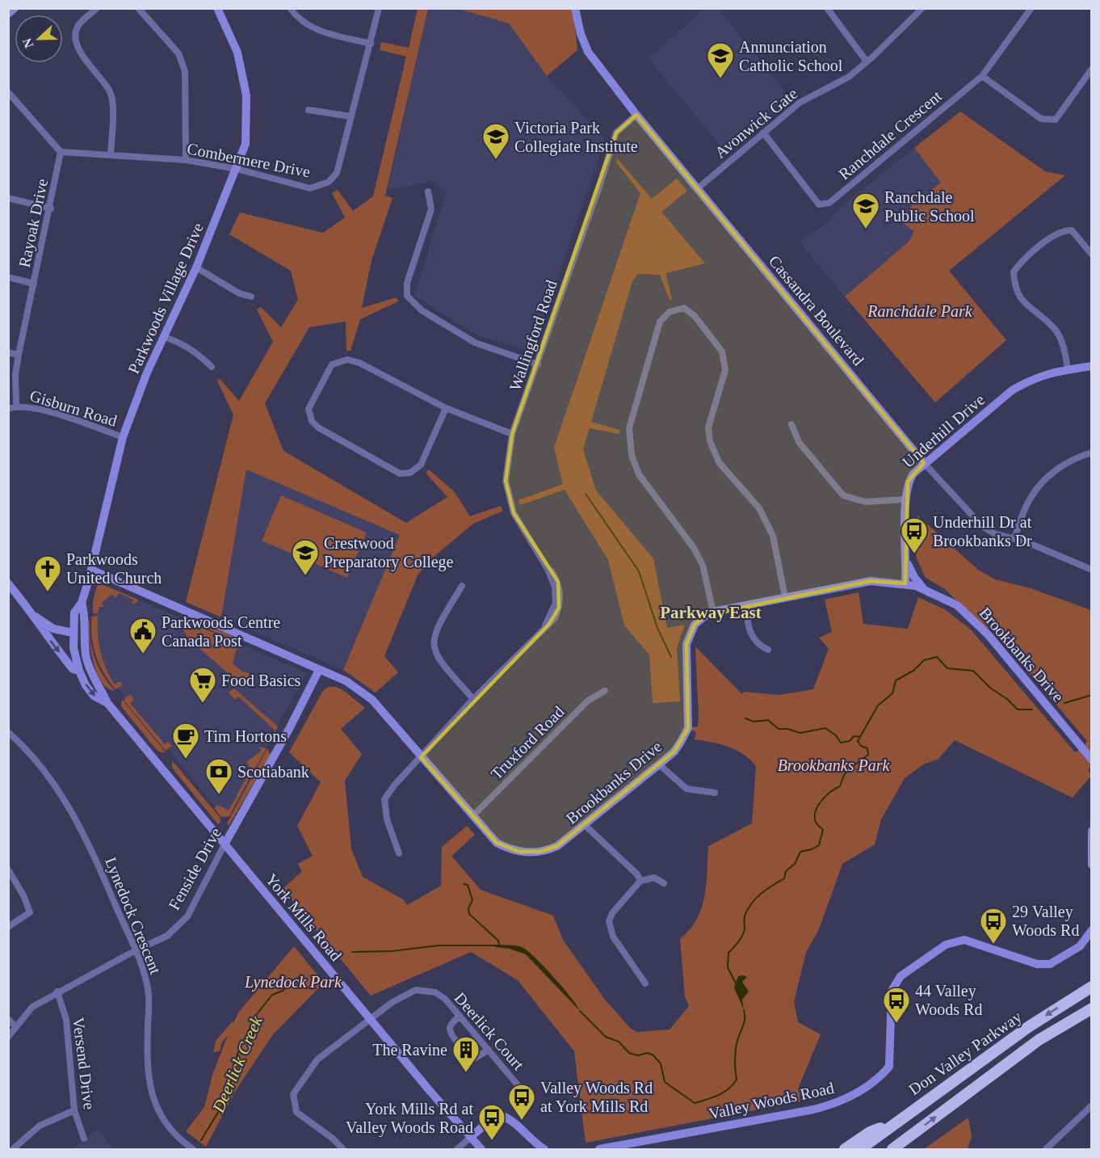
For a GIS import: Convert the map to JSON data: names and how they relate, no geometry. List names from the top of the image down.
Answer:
{
  "streets": {
    "highway": ["Don Valley Parkway"],
    "street": [
      "Avonwick Gate",
      "Ranchdale Crescent",
      "Combermere Drive",
      "Rayoak Drive",
      "Parkwoods Village Drive",
      "Cassandra Boulevard",
      "Wallingford Road",
      "Gisburn Road",
      "Underhill Drive",
      "Brookbanks Drive",
      "Truxford Road",
      "Fenside Drive",
      "Lynedock Crescent",
      "York Mills Road",
      "Deerlick Court",
      "Versend Drive",
      "Valley Woods Road"
    ]
  },
  "crossings": [
    ["Avonwick Gate", "Ranchdale Crescent"],
    ["Avonwick Gate", "Cassandra Boulevard"],
    ["Combermere Drive", "Rayoak Drive"],
    ["Combermere Drive", "Parkwoods Village Drive"],
    ["Rayoak Drive", "Gisburn Road"],
    ["Parkwoods Village Drive", "Gisburn Road"],
    ["Parkwoods Village Drive", "Brookbanks Drive"],
    ["Parkwoods Village Drive", "York Mills Road"],
    ["Cassandra Boulevard", "Wallingford Road"],
    ["Cassandra Boulevard", "Underhill Drive"],
    ["Wallingford Road", "Brookbanks Drive"],
    ["Underhill Drive", "Brookbanks Drive"],
    ["Brookbanks Drive", "Truxford Road"],
    ["Brookbanks Drive", "Fenside Drive"],
    ["Fenside Drive", "Lynedock Crescent"],
    ["Fenside Drive", "York Mills Road"],
    ["Fenside Drive", "Versend Drive"],
    ["York Mills Road", "Deerlick Court"]
  ],
  "districts": ["Parkway East"],
  "water": ["Deerlick Creek"],
  "parks": ["Ranchdale Park", "Brookbanks Park", "Lynedock Park"],
  "places": {
    "school or university": [
      "Annunciation Catholic School",
      "Victoria Park Collegiate Institute",
      "Ranchdale Public School",
      "Crestwood Preparatory College"
    ],
    "bus stop": [
      "Underhill Dr at Brookbanks Dr",
      "29 Valley Woods Rd",
      "44 Valley Woods Rd",
      "Valley Woods Rd at York Mills Rd",
      "York Mills Rd at Valley Woods Road"
    ],
    "church": ["Parkwoods United Church"],
    "public building": ["Parkwoods Centre Canada Post"],
    "supermarket": ["Food Basics"],
    "cafe": ["Tim Hortons"],
    "bank": ["Scotiabank"],
    "building": ["The Ravine"]
  },
  "north": "left"
}
